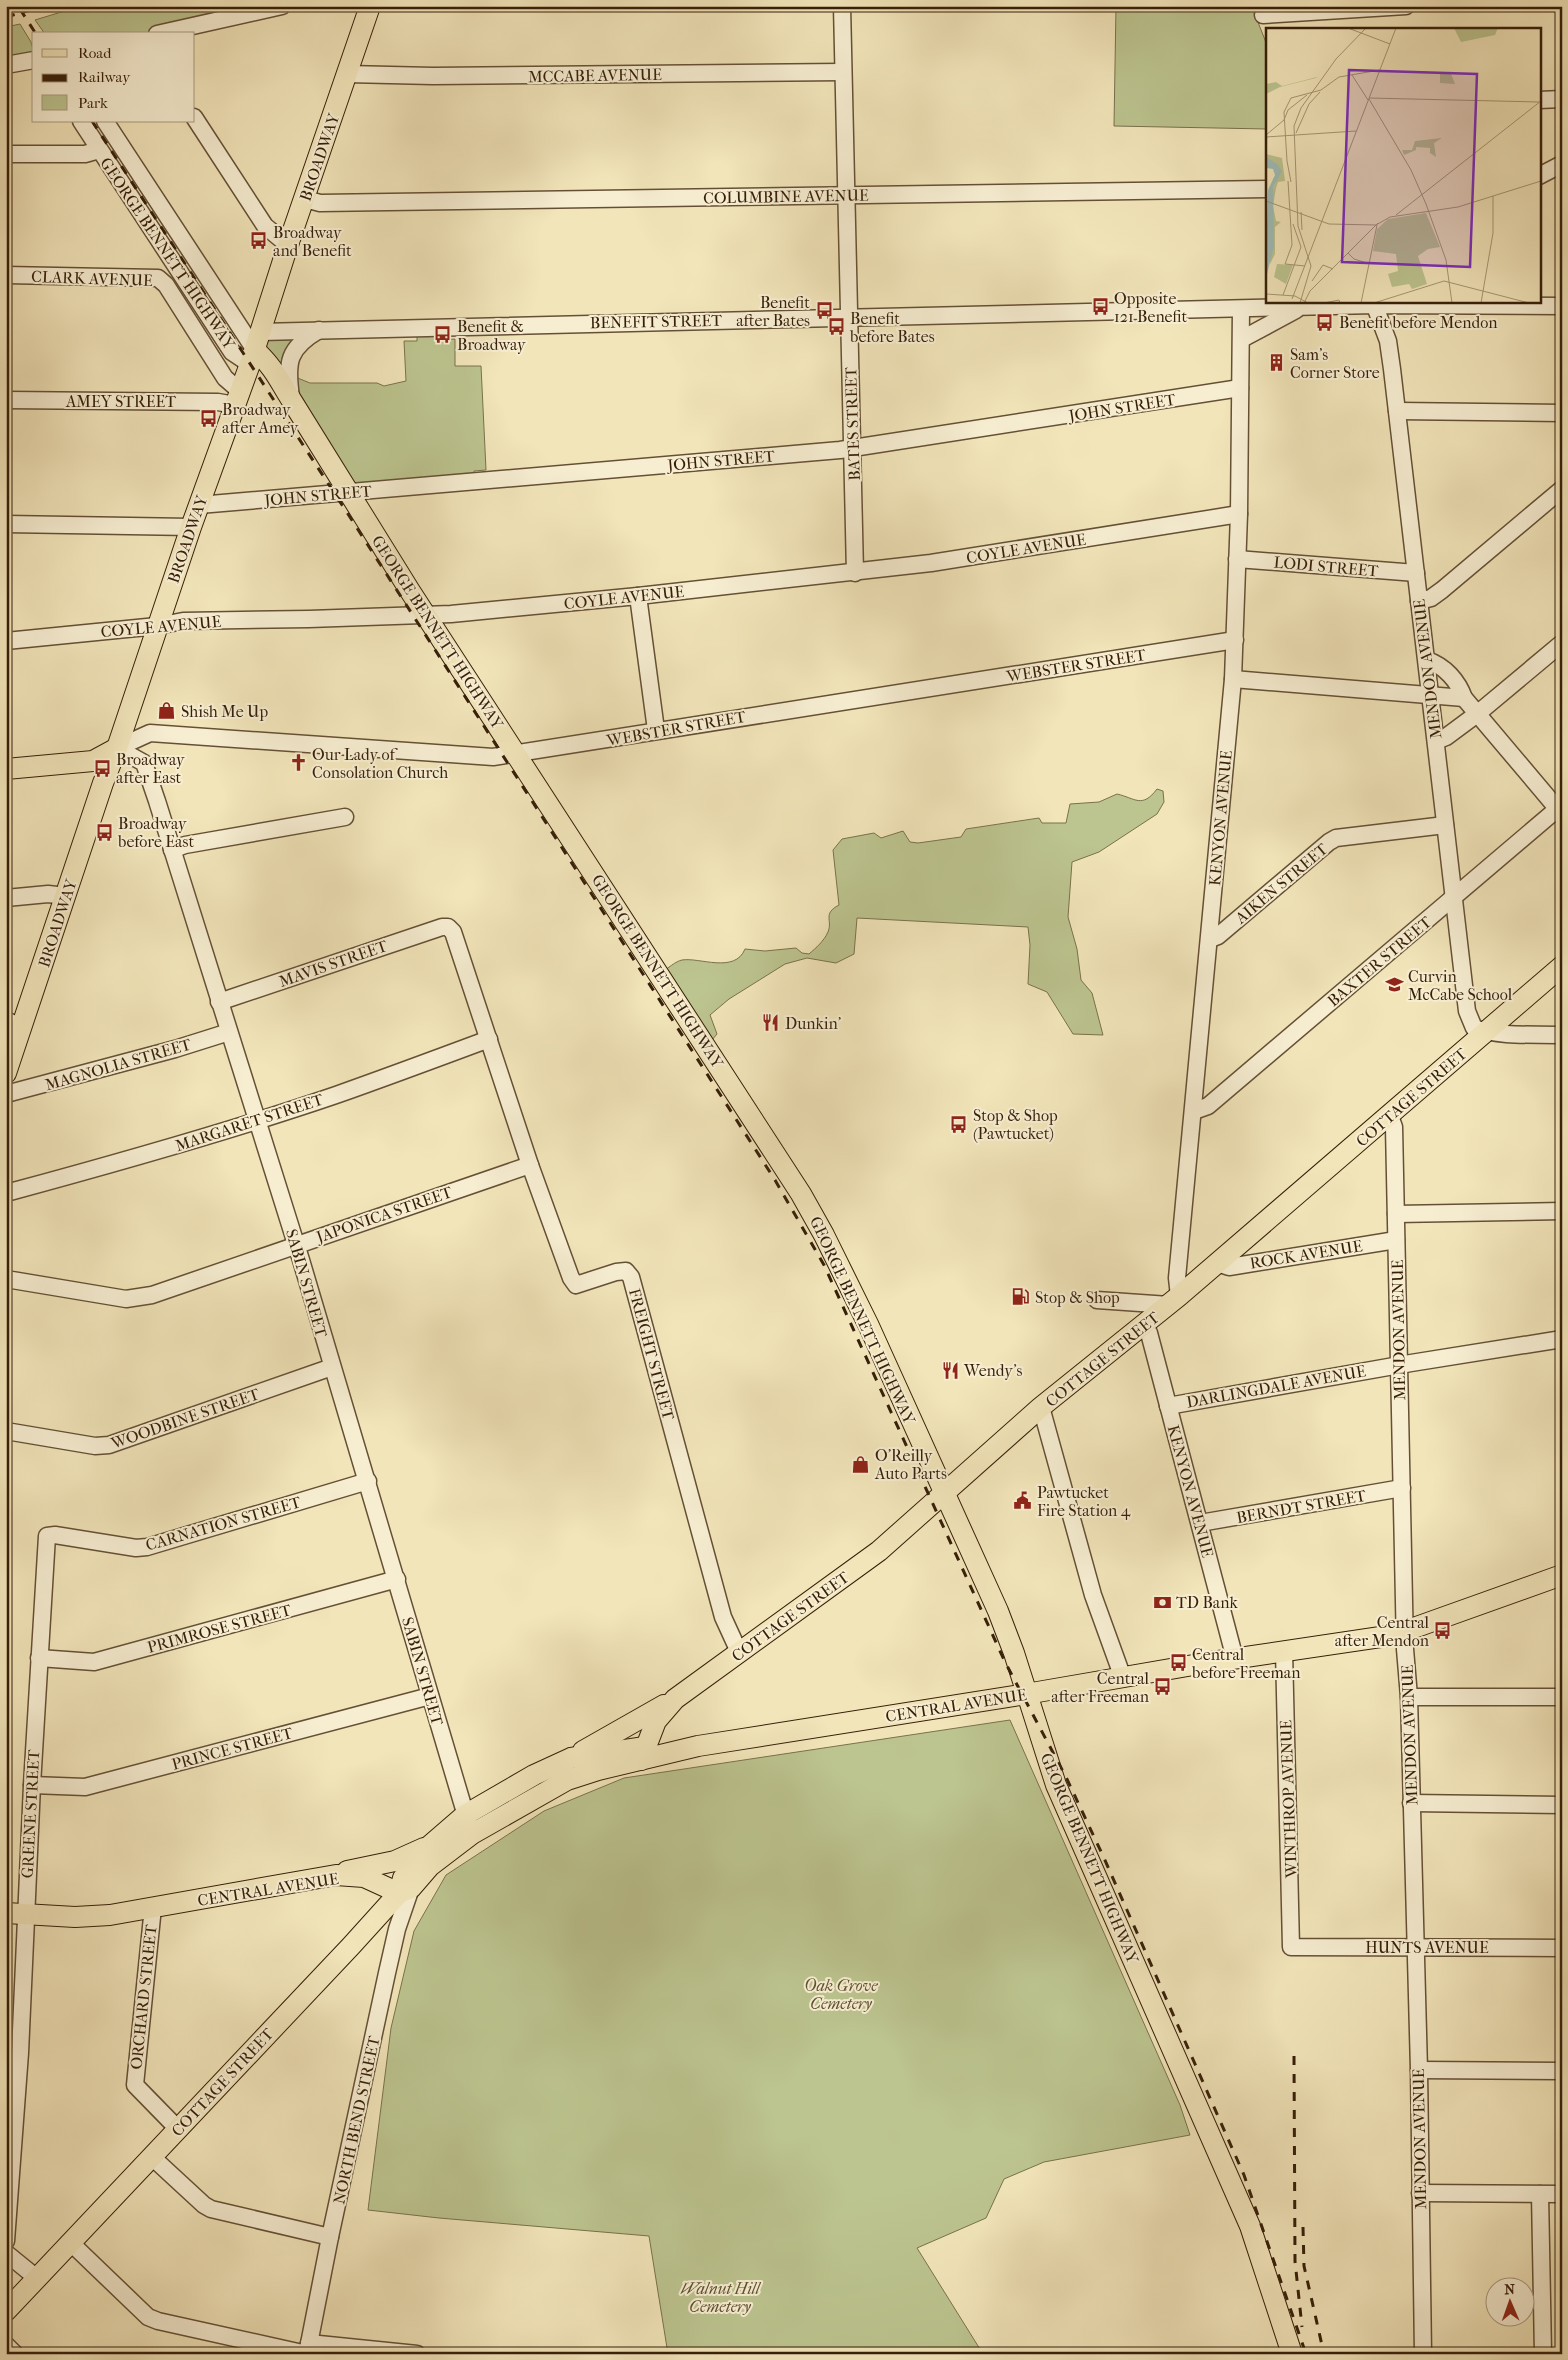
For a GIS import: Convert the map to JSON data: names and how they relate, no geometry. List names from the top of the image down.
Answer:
{
  "streets": {
    "main road": [
      "BROADWAY",
      "GEORGE BENNETT HIGHWAY",
      "COTTAGE STREET",
      "CENTRAL AVENUE"
    ],
    "street": [
      "MCCABE AVENUE",
      "COLUMBINE AVENUE",
      "CLARK AVENUE",
      "BENEFIT STREET",
      "AMEY STREET",
      "JOHN STREET",
      "BATES STREET",
      "COYLE AVENUE",
      "LODI STREET",
      "WEBSTER STREET",
      "MENDON AVENUE",
      "KENYON AVENUE",
      "AIKEN STREET",
      "BAXTER STREET",
      "MAVIS STREET",
      "MAGNOLIA STREET",
      "MARGARET STREET",
      "JAPONICA STREET",
      "ROCK AVENUE",
      "SABIN STREET",
      "FREIGHT STREET",
      "DARLINGDALE AVENUE",
      "WOODBINE STREET",
      "BERNDT STREET",
      "CARNATION STREET",
      "PRIMROSE STREET",
      "PRINCE STREET",
      "WINTHROP AVENUE",
      "GREENE STREET",
      "HUNTS AVENUE",
      "ORCHARD STREET",
      "NORTH BEND STREET"
    ]
  },
  "crossings": [
    ["MCCABE AVENUE", "BROADWAY"],
    ["MCCABE AVENUE", "BATES STREET"],
    ["BROADWAY", "COLUMBINE AVENUE"],
    ["BROADWAY", "GEORGE BENNETT HIGHWAY"],
    ["BROADWAY", "CLARK AVENUE"],
    ["BROADWAY", "BENEFIT STREET"],
    ["BROADWAY", "AMEY STREET"],
    ["BROADWAY", "JOHN STREET"],
    ["BROADWAY", "COYLE AVENUE"],
    ["BROADWAY", "WEBSTER STREET"],
    ["BROADWAY", "SABIN STREET"],
    ["COLUMBINE AVENUE", "BATES STREET"],
    ["GEORGE BENNETT HIGHWAY", "BENEFIT STREET"],
    ["GEORGE BENNETT HIGHWAY", "JOHN STREET"],
    ["GEORGE BENNETT HIGHWAY", "COYLE AVENUE"],
    ["GEORGE BENNETT HIGHWAY", "WEBSTER STREET"],
    ["GEORGE BENNETT HIGHWAY", "COTTAGE STREET"],
    ["GEORGE BENNETT HIGHWAY", "CENTRAL AVENUE"],
    ["CLARK AVENUE", "AMEY STREET"],
    ["BENEFIT STREET", "BATES STREET"],
    ["BENEFIT STREET", "MENDON AVENUE"],
    ["BENEFIT STREET", "KENYON AVENUE"],
    ["JOHN STREET", "BATES STREET"],
    ["JOHN STREET", "KENYON AVENUE"],
    ["BATES STREET", "COYLE AVENUE"],
    ["COYLE AVENUE", "KENYON AVENUE"],
    ["LODI STREET", "MENDON AVENUE"],
    ["LODI STREET", "KENYON AVENUE"],
    ["WEBSTER STREET", "KENYON AVENUE"],
    ["WEBSTER STREET", "SABIN STREET"],
    ["MENDON AVENUE", "AIKEN STREET"],
    ["MENDON AVENUE", "BAXTER STREET"],
    ["MENDON AVENUE", "COTTAGE STREET"],
    ["MENDON AVENUE", "ROCK AVENUE"],
    ["MENDON AVENUE", "DARLINGDALE AVENUE"],
    ["MENDON AVENUE", "BERNDT STREET"],
    ["MENDON AVENUE", "CENTRAL AVENUE"],
    ["MENDON AVENUE", "HUNTS AVENUE"],
    ["KENYON AVENUE", "AIKEN STREET"],
    ["KENYON AVENUE", "BAXTER STREET"],
    ["KENYON AVENUE", "COTTAGE STREET"],
    ["KENYON AVENUE", "DARLINGDALE AVENUE"],
    ["KENYON AVENUE", "BERNDT STREET"],
    ["KENYON AVENUE", "CENTRAL AVENUE"],
    ["MAVIS STREET", "SABIN STREET"],
    ["MAVIS STREET", "FREIGHT STREET"],
    ["MAGNOLIA STREET", "SABIN STREET"],
    ["COTTAGE STREET", "ROCK AVENUE"],
    ["COTTAGE STREET", "FREIGHT STREET"],
    ["COTTAGE STREET", "CENTRAL AVENUE"],
    ["COTTAGE STREET", "ORCHARD STREET"],
    ["COTTAGE STREET", "NORTH BEND STREET"],
    ["MARGARET STREET", "SABIN STREET"],
    ["MARGARET STREET", "FREIGHT STREET"],
    ["JAPONICA STREET", "SABIN STREET"],
    ["JAPONICA STREET", "FREIGHT STREET"],
    ["SABIN STREET", "WOODBINE STREET"],
    ["SABIN STREET", "CARNATION STREET"],
    ["SABIN STREET", "PRIMROSE STREET"],
    ["SABIN STREET", "CENTRAL AVENUE"],
    ["SABIN STREET", "PRINCE STREET"],
    ["CARNATION STREET", "GREENE STREET"],
    ["PRIMROSE STREET", "GREENE STREET"],
    ["CENTRAL AVENUE", "WINTHROP AVENUE"],
    ["CENTRAL AVENUE", "GREENE STREET"],
    ["CENTRAL AVENUE", "ORCHARD STREET"],
    ["CENTRAL AVENUE", "NORTH BEND STREET"],
    ["PRINCE STREET", "GREENE STREET"],
    ["WINTHROP AVENUE", "HUNTS AVENUE"]
  ],
  "parks": ["Oak Grove Cemetery", "Walnut Hill Cemetery"],
  "places": {
    "bus stop": [
      "Broadway and Benefit",
      "Opposite 121 Benefit",
      "Benefit after Bates",
      "Benefit before Mendon",
      "Benefit before Bates",
      "Benefit & Broadway",
      "Broadway after Amey",
      "Broadway after East",
      "Broadway before East",
      "Stop & Shop (Pawtucket)",
      "Central after Mendon",
      "Central before Freeman",
      "Central after Freeman"
    ],
    "building": ["Sam's Corner Store"],
    "shop": ["Shish Me Up", "O'Reilly Auto Parts"],
    "church": ["Our Lady of Consolation Church"],
    "school or university": ["Curvin McCabe School"],
    "restaurant": ["Dunkin'", "Wendy's"],
    "fuel station": ["Stop & Shop"],
    "public building": ["Pawtucket Fire Station 4"],
    "bank": ["TD Bank"]
  },
  "legend": ["Road", "Railway", "Park"],
  "north": "top"
}
